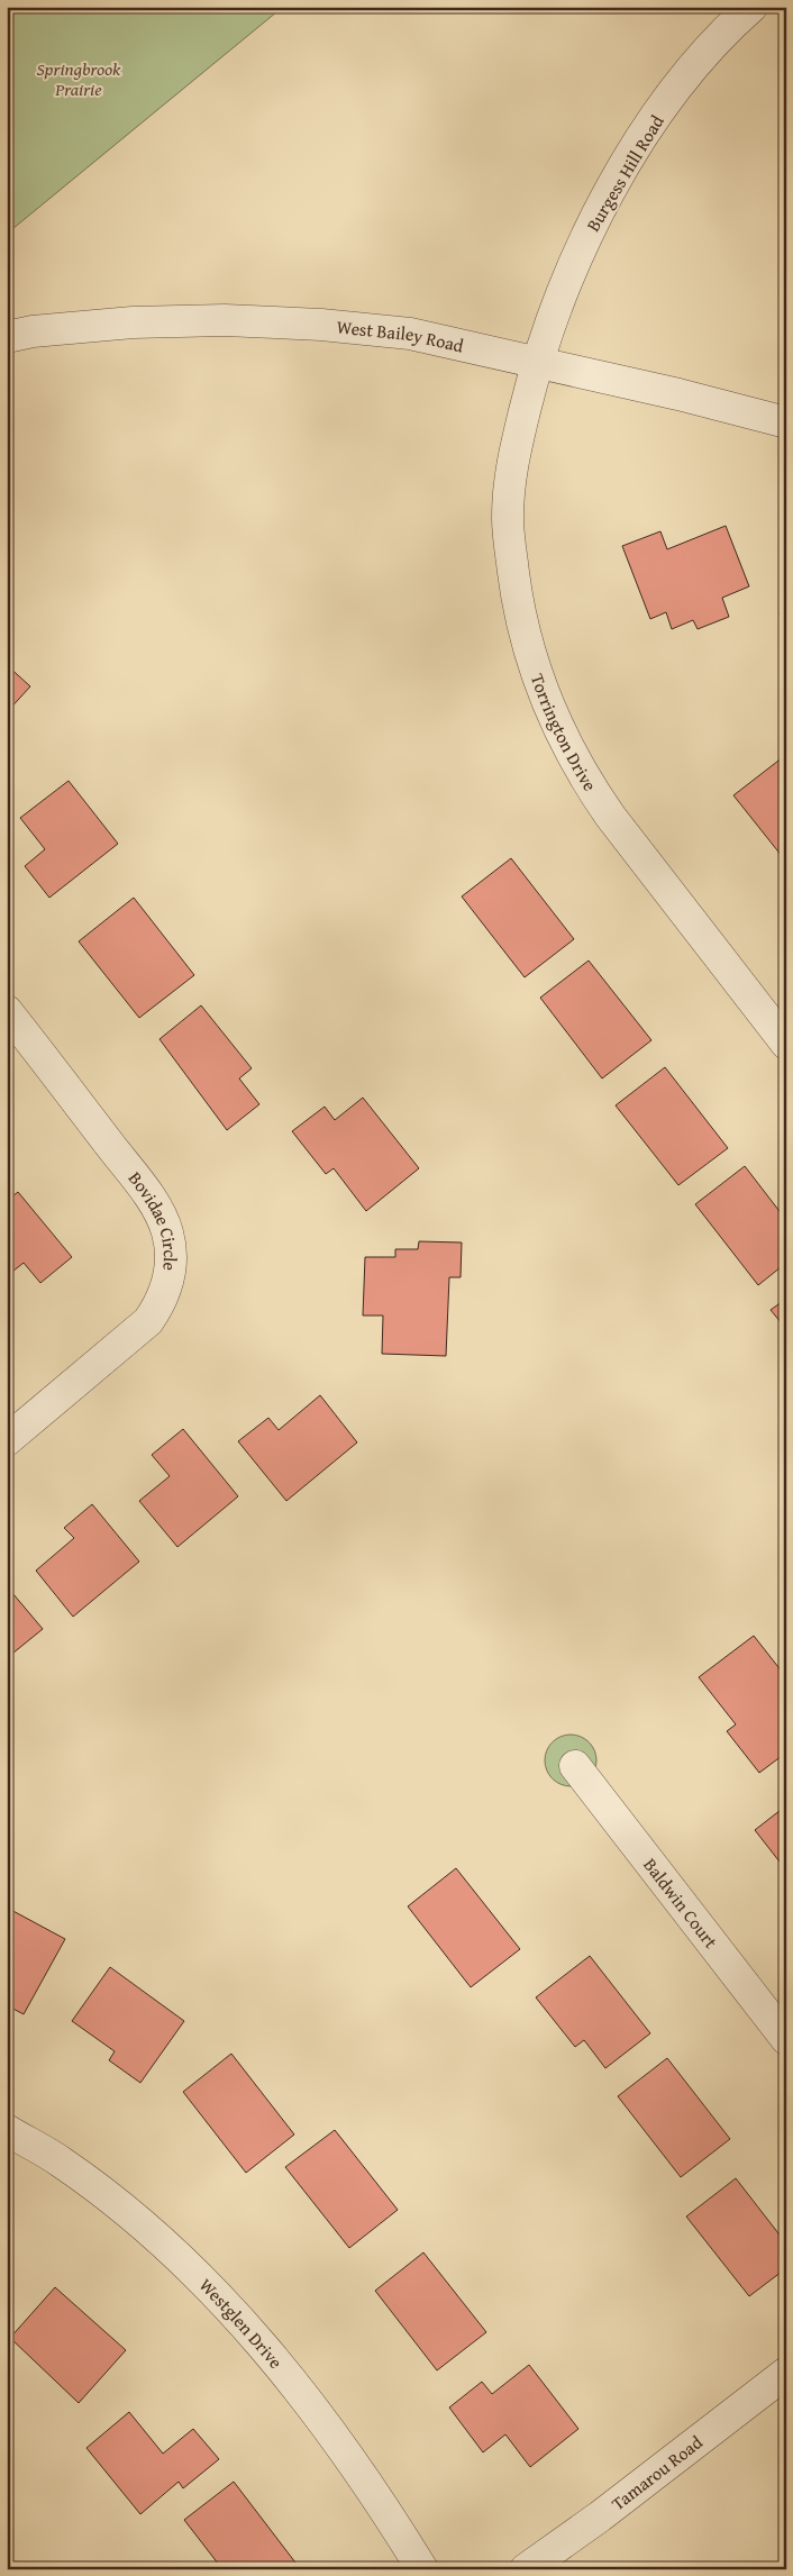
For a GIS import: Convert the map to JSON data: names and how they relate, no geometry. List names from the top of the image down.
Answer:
{
  "streets": {
    "street": [
      "Burgess Hill Road",
      "West Bailey Road",
      "Torrington Drive",
      "Bovidae Circle",
      "Baldwin Court",
      "Westglen Drive",
      "Tamarou Road"
    ]
  },
  "crossings": [
    ["Burgess Hill Road", "West Bailey Road"],
    ["Burgess Hill Road", "Torrington Drive"],
    ["West Bailey Road", "Torrington Drive"]
  ],
  "parks": ["Springbrook Prairie"]
}
